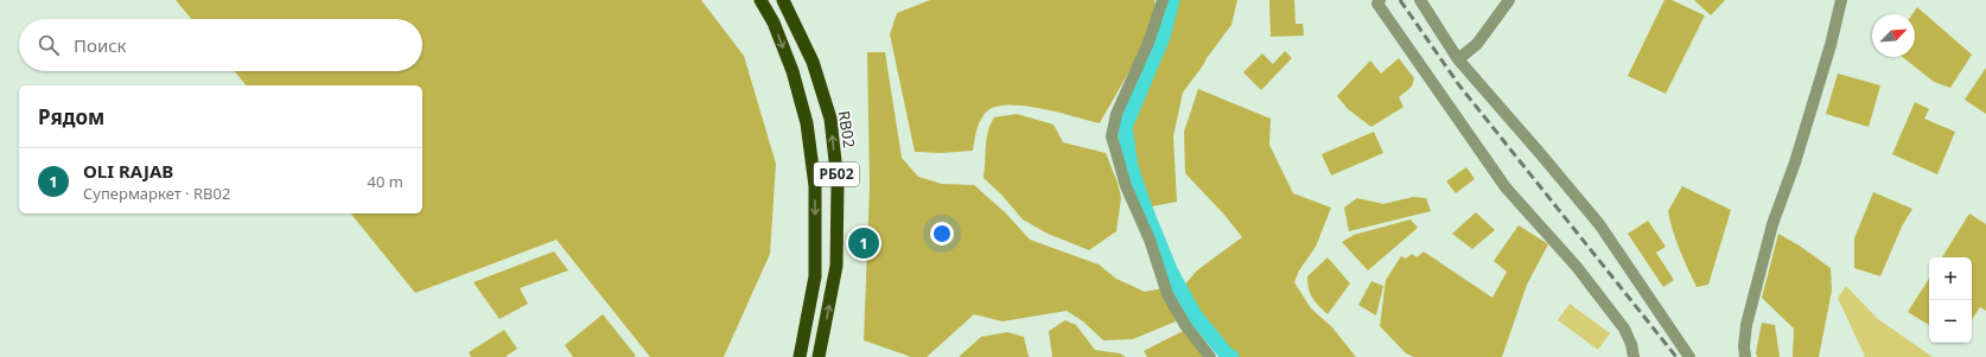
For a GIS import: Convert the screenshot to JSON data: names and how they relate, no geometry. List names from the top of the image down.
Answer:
{
  "streets": {
    "highway": ["RB02", "РБ02"]
  },
  "north": "top right",
  "page": {
    "search": "Поиск",
    "heading": "Рядом",
    "list": [
      {
        "mark": "1",
        "name": "OLI RAJAB",
        "note": "Супермаркет · RB02",
        "value": "40 m"
      }
    ],
    "pins": "1",
    "map_buttons": ["+", "−"]
  }
}
